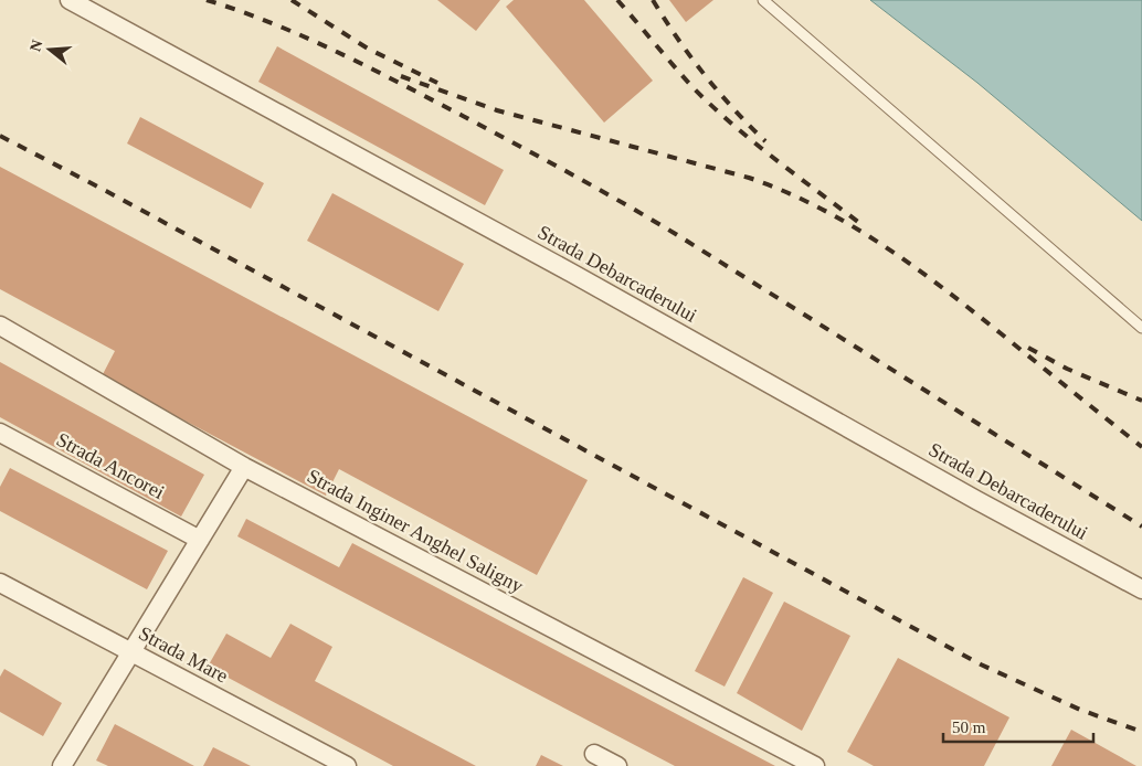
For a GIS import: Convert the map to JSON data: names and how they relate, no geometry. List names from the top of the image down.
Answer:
{
  "streets": {
    "street": [
      "Strada Debarcaderului",
      "Strada Ancorei",
      "Strada Inginer Anghel Saligny",
      "Strada Mare"
    ]
  },
  "scale_bar": "50 m",
  "north": "left"
}
